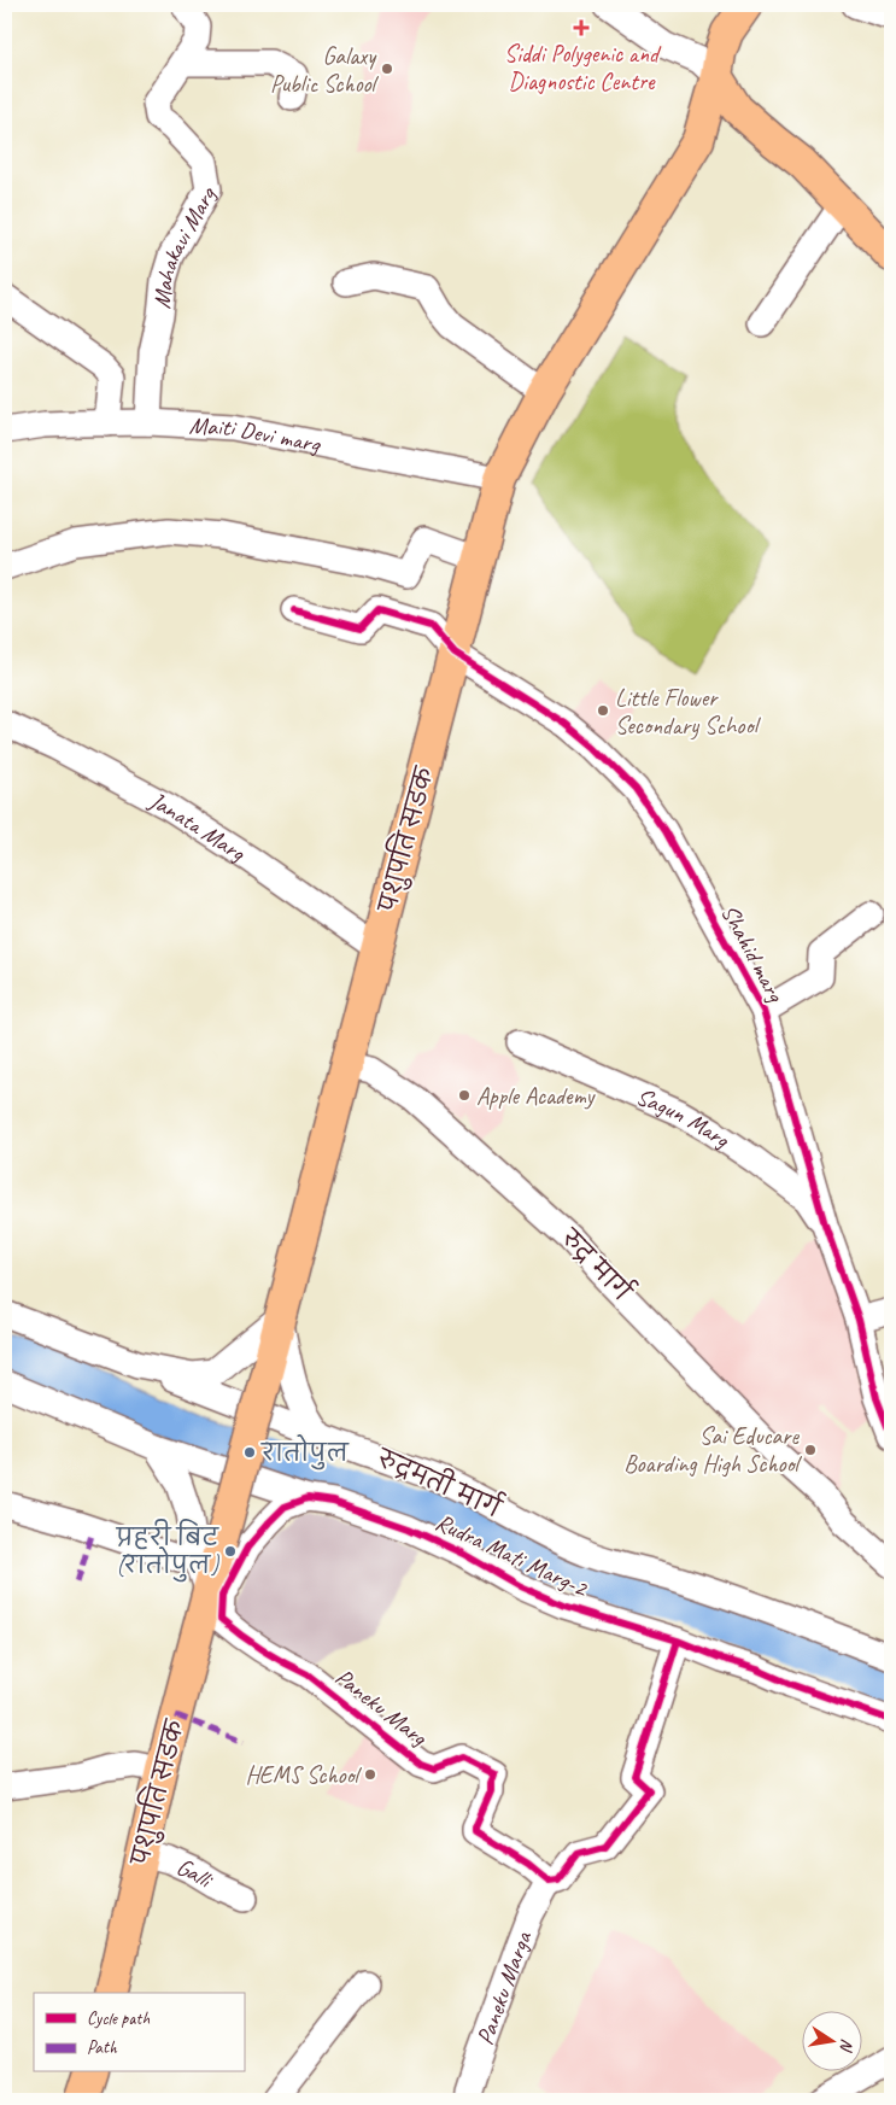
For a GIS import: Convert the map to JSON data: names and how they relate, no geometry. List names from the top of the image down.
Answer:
{
  "streets": {
    "main road": ["पशुपति सडक"],
    "street": [
      "Mahakavi Marg",
      "Maiti Devi marg",
      "Janata Marg",
      "Shahid marg",
      "Sagun Marg",
      "रुद्र मार्ग",
      "रुद्रमती मार्ग",
      "Rudra Mati Marg-2",
      "Paneku Marg",
      "Galli",
      "Paneku Marga"
    ]
  },
  "crossings": [
    ["Mahakavi Marg", "Maiti Devi marg"],
    ["Maiti Devi marg", "पशुपति सडक"],
    ["Janata Marg", "पशुपति सडक"],
    ["पशुपति सडक", "Shahid marg"],
    ["पशुपति सडक", "रुद्र मार्ग"],
    ["पशुपति सडक", "Paneku Marg"],
    ["पशुपति सडक", "Galli"],
    ["Shahid marg", "Sagun Marg"],
    ["Paneku Marg", "Paneku Marga"]
  ],
  "places": {
    "health": ["Siddi Polygenic and Diagnostic Centre"],
    "other": [
      "Galaxy Public School",
      "Little Flower Secondary School",
      "Apple Academy",
      "Sai Educare Boarding High School",
      "रातोपुल",
      "प्रहरी बिट (रातोपुल)",
      "HEMS School"
    ]
  },
  "legend": ["Cycle path", "Path"],
  "north": "right"
}
